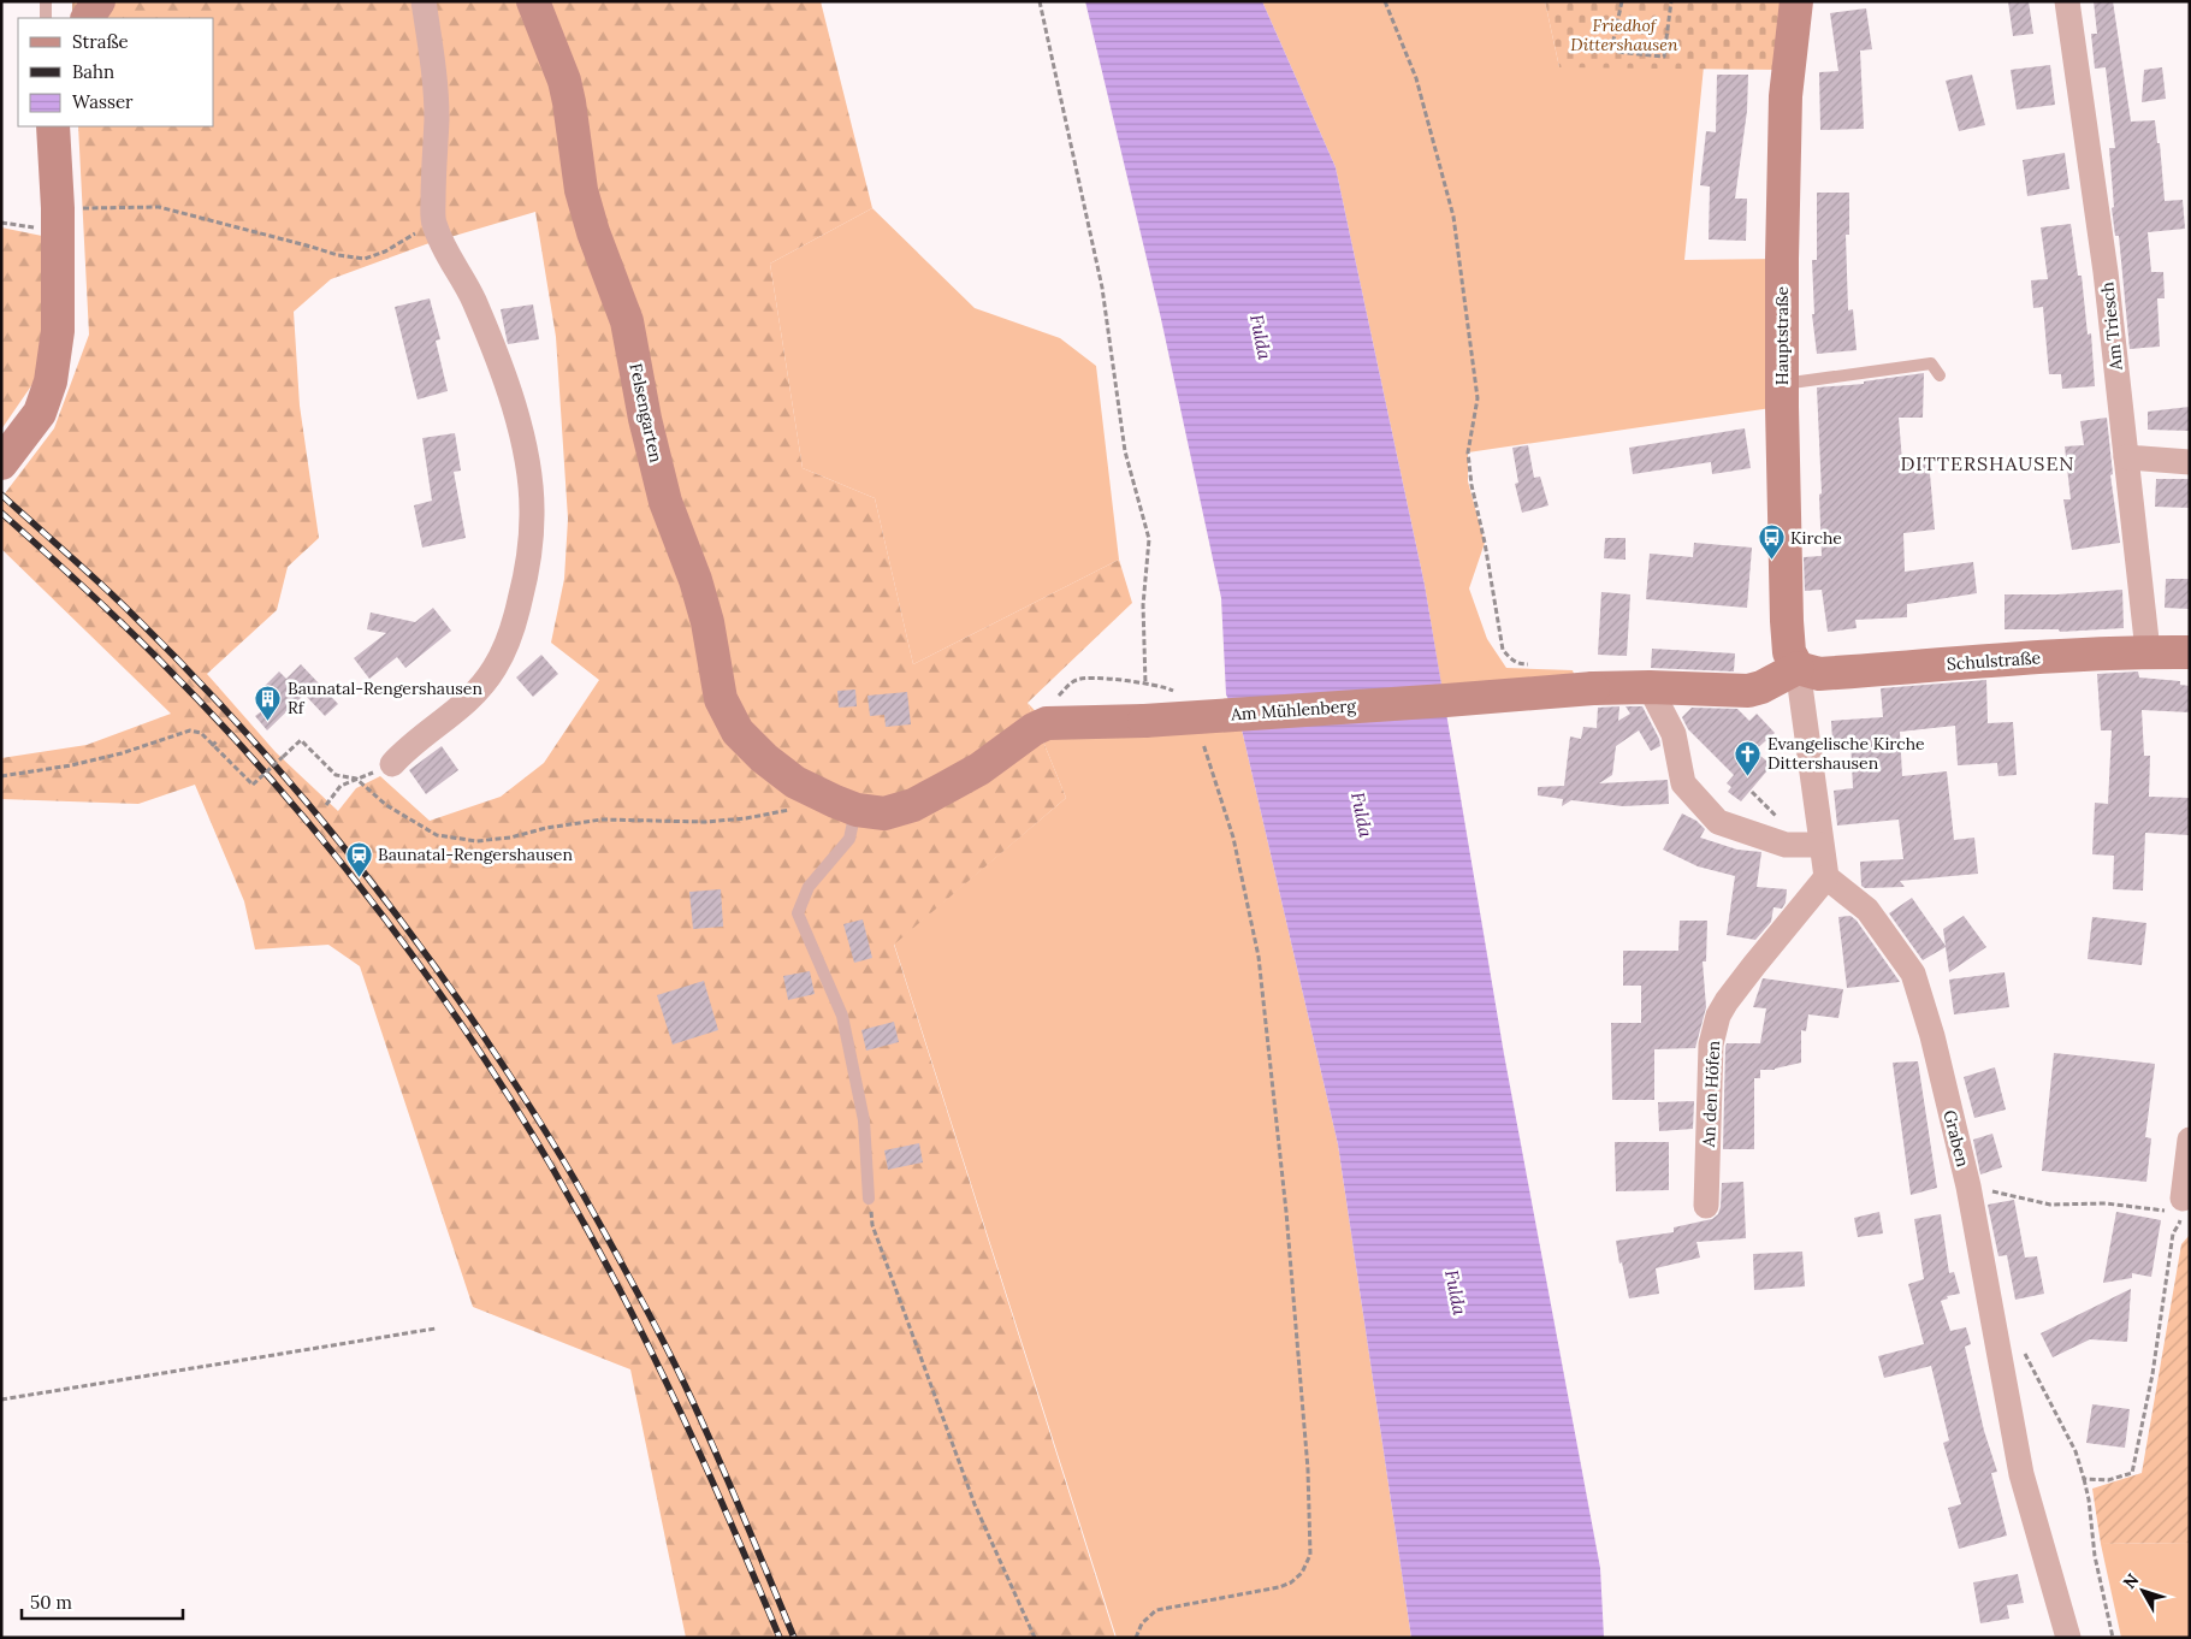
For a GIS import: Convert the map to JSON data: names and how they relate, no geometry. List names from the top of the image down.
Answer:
{
  "streets": {
    "street": [
      "Am Triesch",
      "Hauptstraße",
      "Felsengarten",
      "Schulstraße",
      "Am Mühlenberg",
      "An den Höfen",
      "Graben"
    ]
  },
  "crossings": [
    ["Am Triesch", "Schulstraße"],
    ["Hauptstraße", "Schulstraße"],
    ["Hauptstraße", "Am Mühlenberg"],
    ["Felsengarten", "Am Mühlenberg"],
    ["Schulstraße", "Am Mühlenberg"],
    ["An den Höfen", "Graben"]
  ],
  "districts": ["DITTERSHAUSEN"],
  "water": ["Fulda"],
  "parks": ["Friedhof Dittershausen"],
  "places": {
    "bus stop": ["Kirche"],
    "building": ["Baunatal-Rengershausen Rf"],
    "church": ["Evangelische Kirche Dittershausen"],
    "station": ["Baunatal-Rengershausen"]
  },
  "legend": ["Straße", "Bahn", "Wasser"],
  "scale_bar": "50 m",
  "north": "top left"
}
